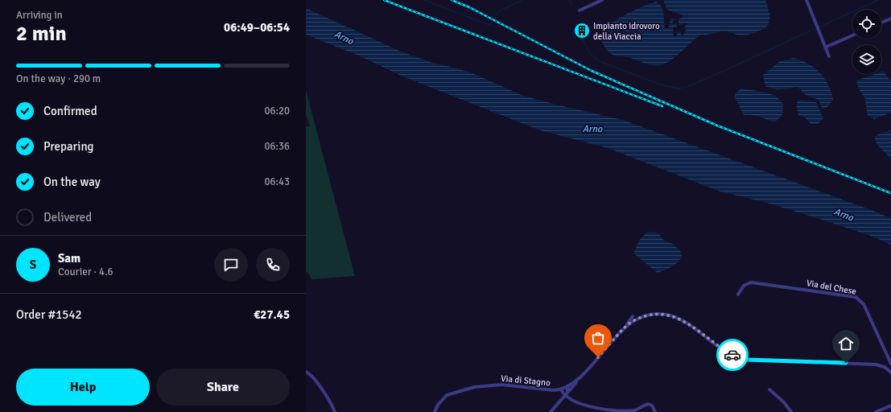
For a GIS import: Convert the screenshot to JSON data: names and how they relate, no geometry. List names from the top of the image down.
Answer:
{
  "streets": {
    "street": ["Via del Chese", "Via di Stagno"]
  },
  "water": ["Arno"],
  "places": {
    "building": ["Impianto idrovoro della Viaccia"]
  },
  "page": {
    "heading": ["2 min", "Arriving in", "06:49–06:54"],
    "panel": [
      "Sam",
      "Courier · 4.6",
      "Order #1542",
      "€27.45"
    ],
    "bar": "On the way · 290 m",
    "list": [
      ["Confirmed", "06:20"],
      ["Preparing", "06:36"],
      ["On the way", "06:43"],
      "Delivered"
    ],
    "round": "S",
    "buttons": ["Help", "Share"]
  }
}
